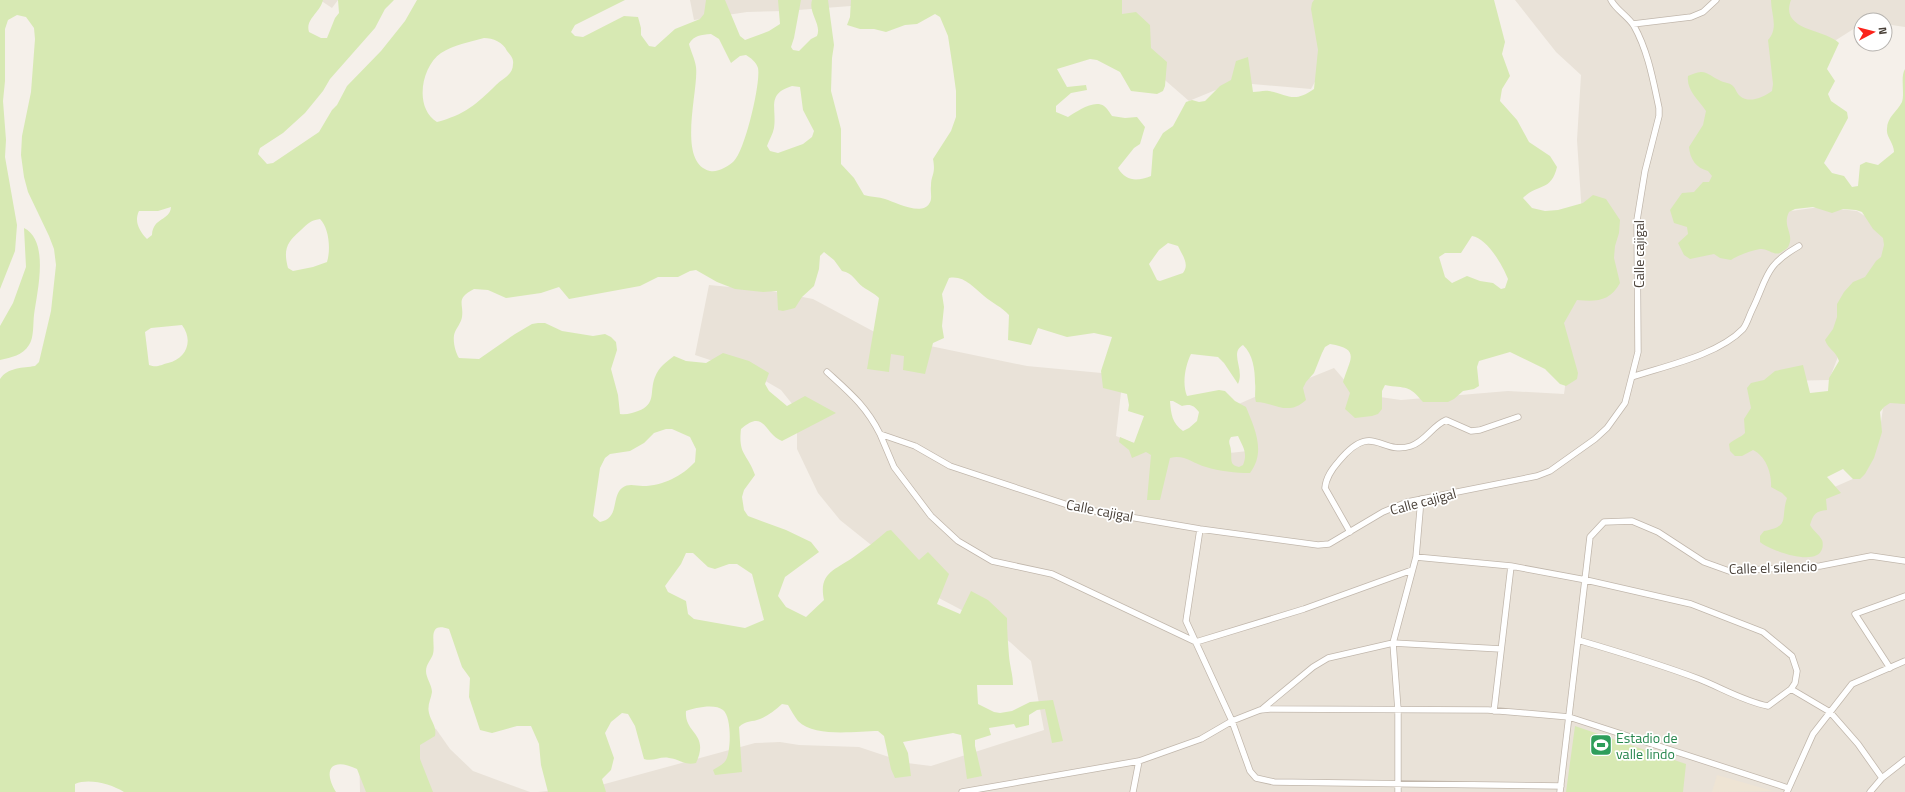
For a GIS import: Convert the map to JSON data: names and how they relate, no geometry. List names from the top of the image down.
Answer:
{
  "streets": {
    "street": ["Calle cajigal", "Calle el silencio"]
  },
  "places": {
    "sports": ["Estadio de valle lindo"]
  },
  "north": "right"
}
